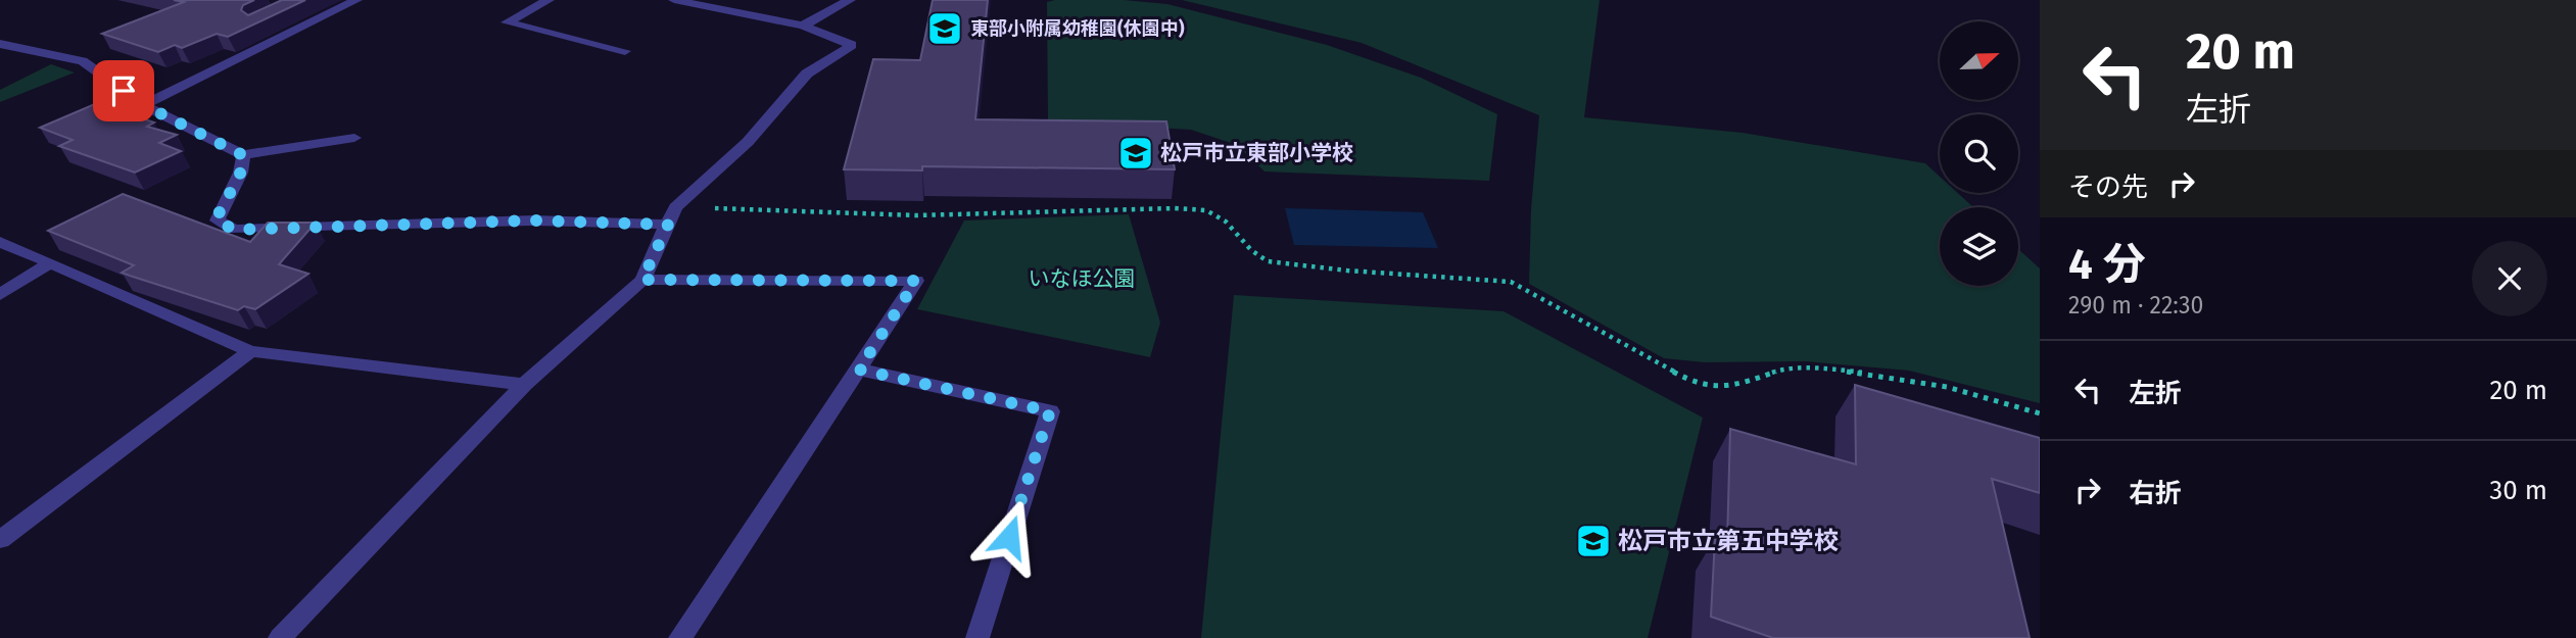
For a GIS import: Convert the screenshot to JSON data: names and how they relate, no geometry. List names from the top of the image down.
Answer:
{
  "parks": ["いなほ公園"],
  "places": {
    "school or university": ["東部小附属幼稚園(休園中)", "松戸市立東部小学校", "松戸市立第五中学校"]
  },
  "north": "right",
  "page": {
    "turn": ["20 m", "左折"],
    "then": "その先",
    "heading": ["4 分", "290 m · 22:30"],
    "list": [
      {
        "name": "左折",
        "value": "20 m"
      },
      {
        "name": "右折",
        "value": "30 m"
      }
    ]
  }
}
